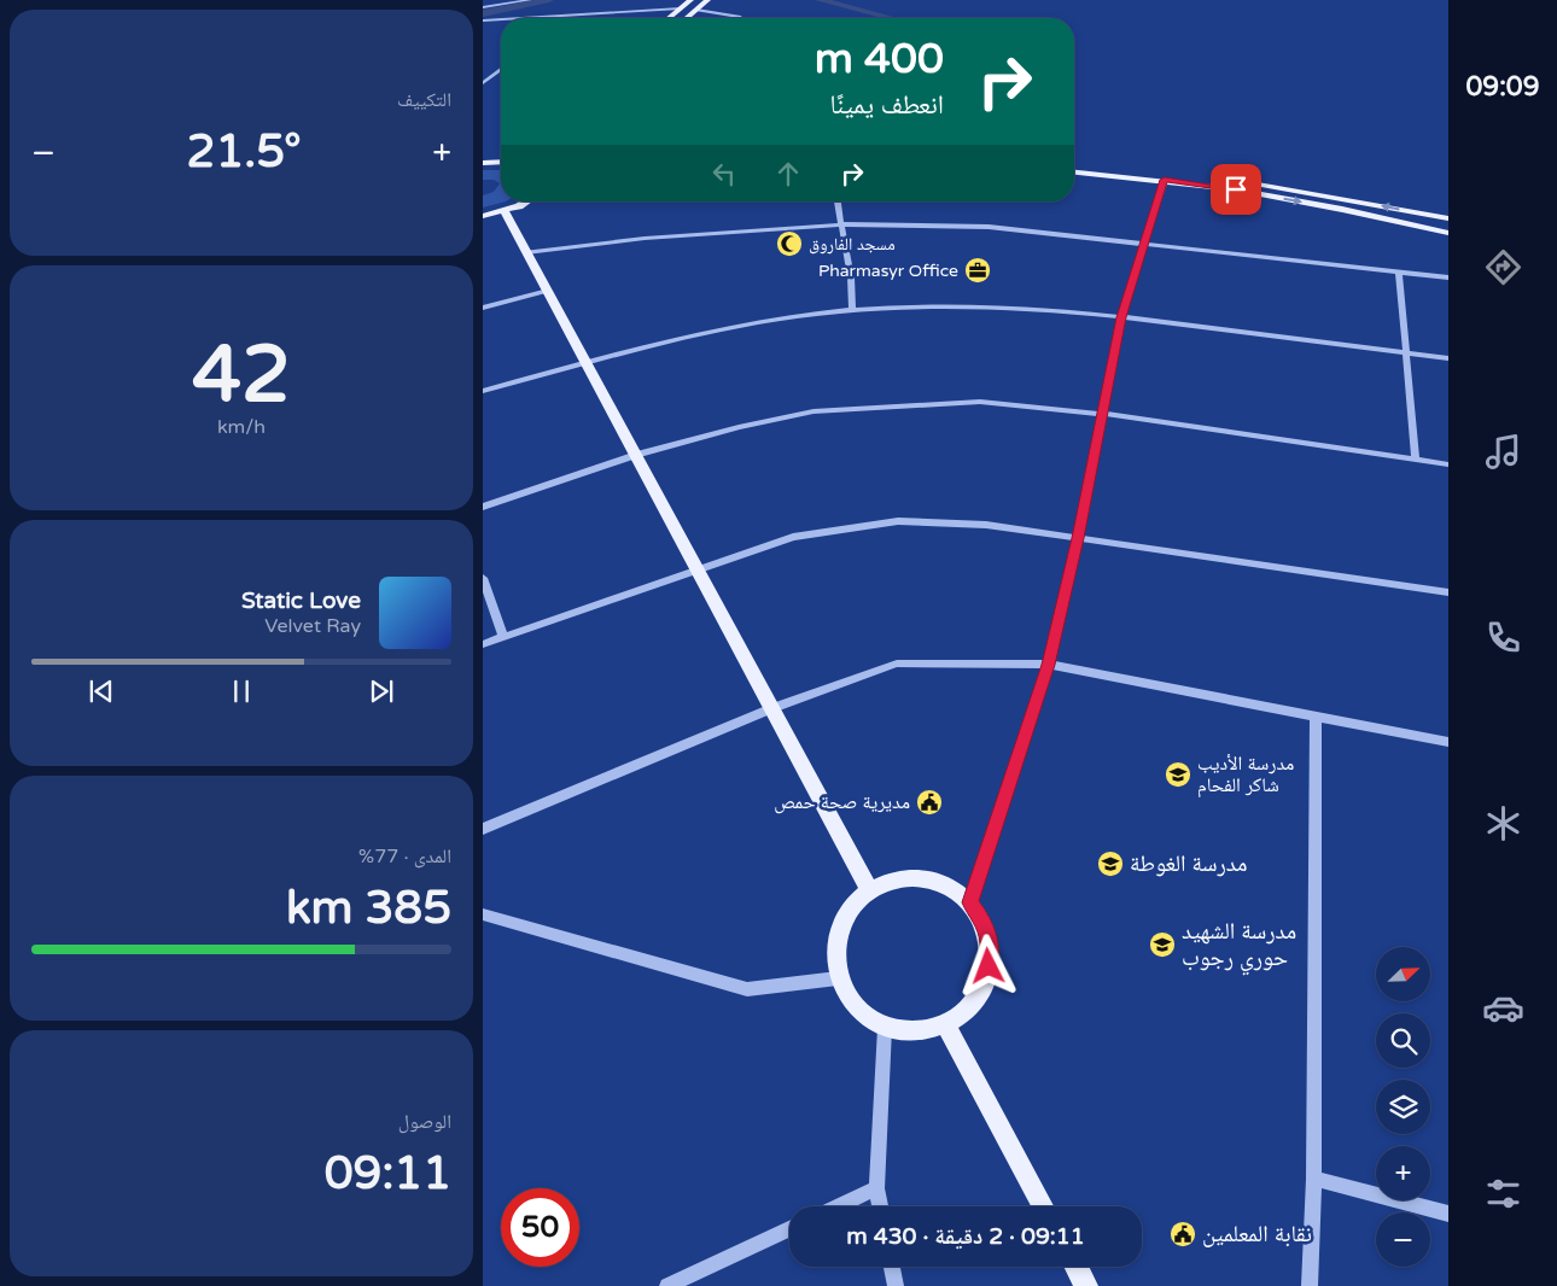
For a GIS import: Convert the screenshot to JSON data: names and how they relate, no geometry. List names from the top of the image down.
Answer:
{
  "places": {
    "mosque": ["مسجد الفاروق"],
    "office": ["Pharmasyr Office"],
    "school or university": ["مدرسة الأديب شاكر الفحام", "مدرسة الغوطة", "مدرسة الشهيد حوري رجوب"],
    "public building": ["مديرية صحة حمص", "نقابة المعلمين"]
  },
  "north": "top right",
  "page": {
    "tabs": "09:09",
    "tile": [
      "التكييف",
      ["42", "km/h"],
      ["المدى · 77%", "385 km"],
      ["الوصول", "09:11"]
    ],
    "turn": ["400 m", "انعطف يمينًا"],
    "heat": ["−", "21.5°", "+"],
    "song": ["Static Love", "Velvet Ray"],
    "map_buttons": ["+", "−"],
    "limit": "50",
    "trip": "09:11 · 2 دقيقة · 430 m"
  }
}
